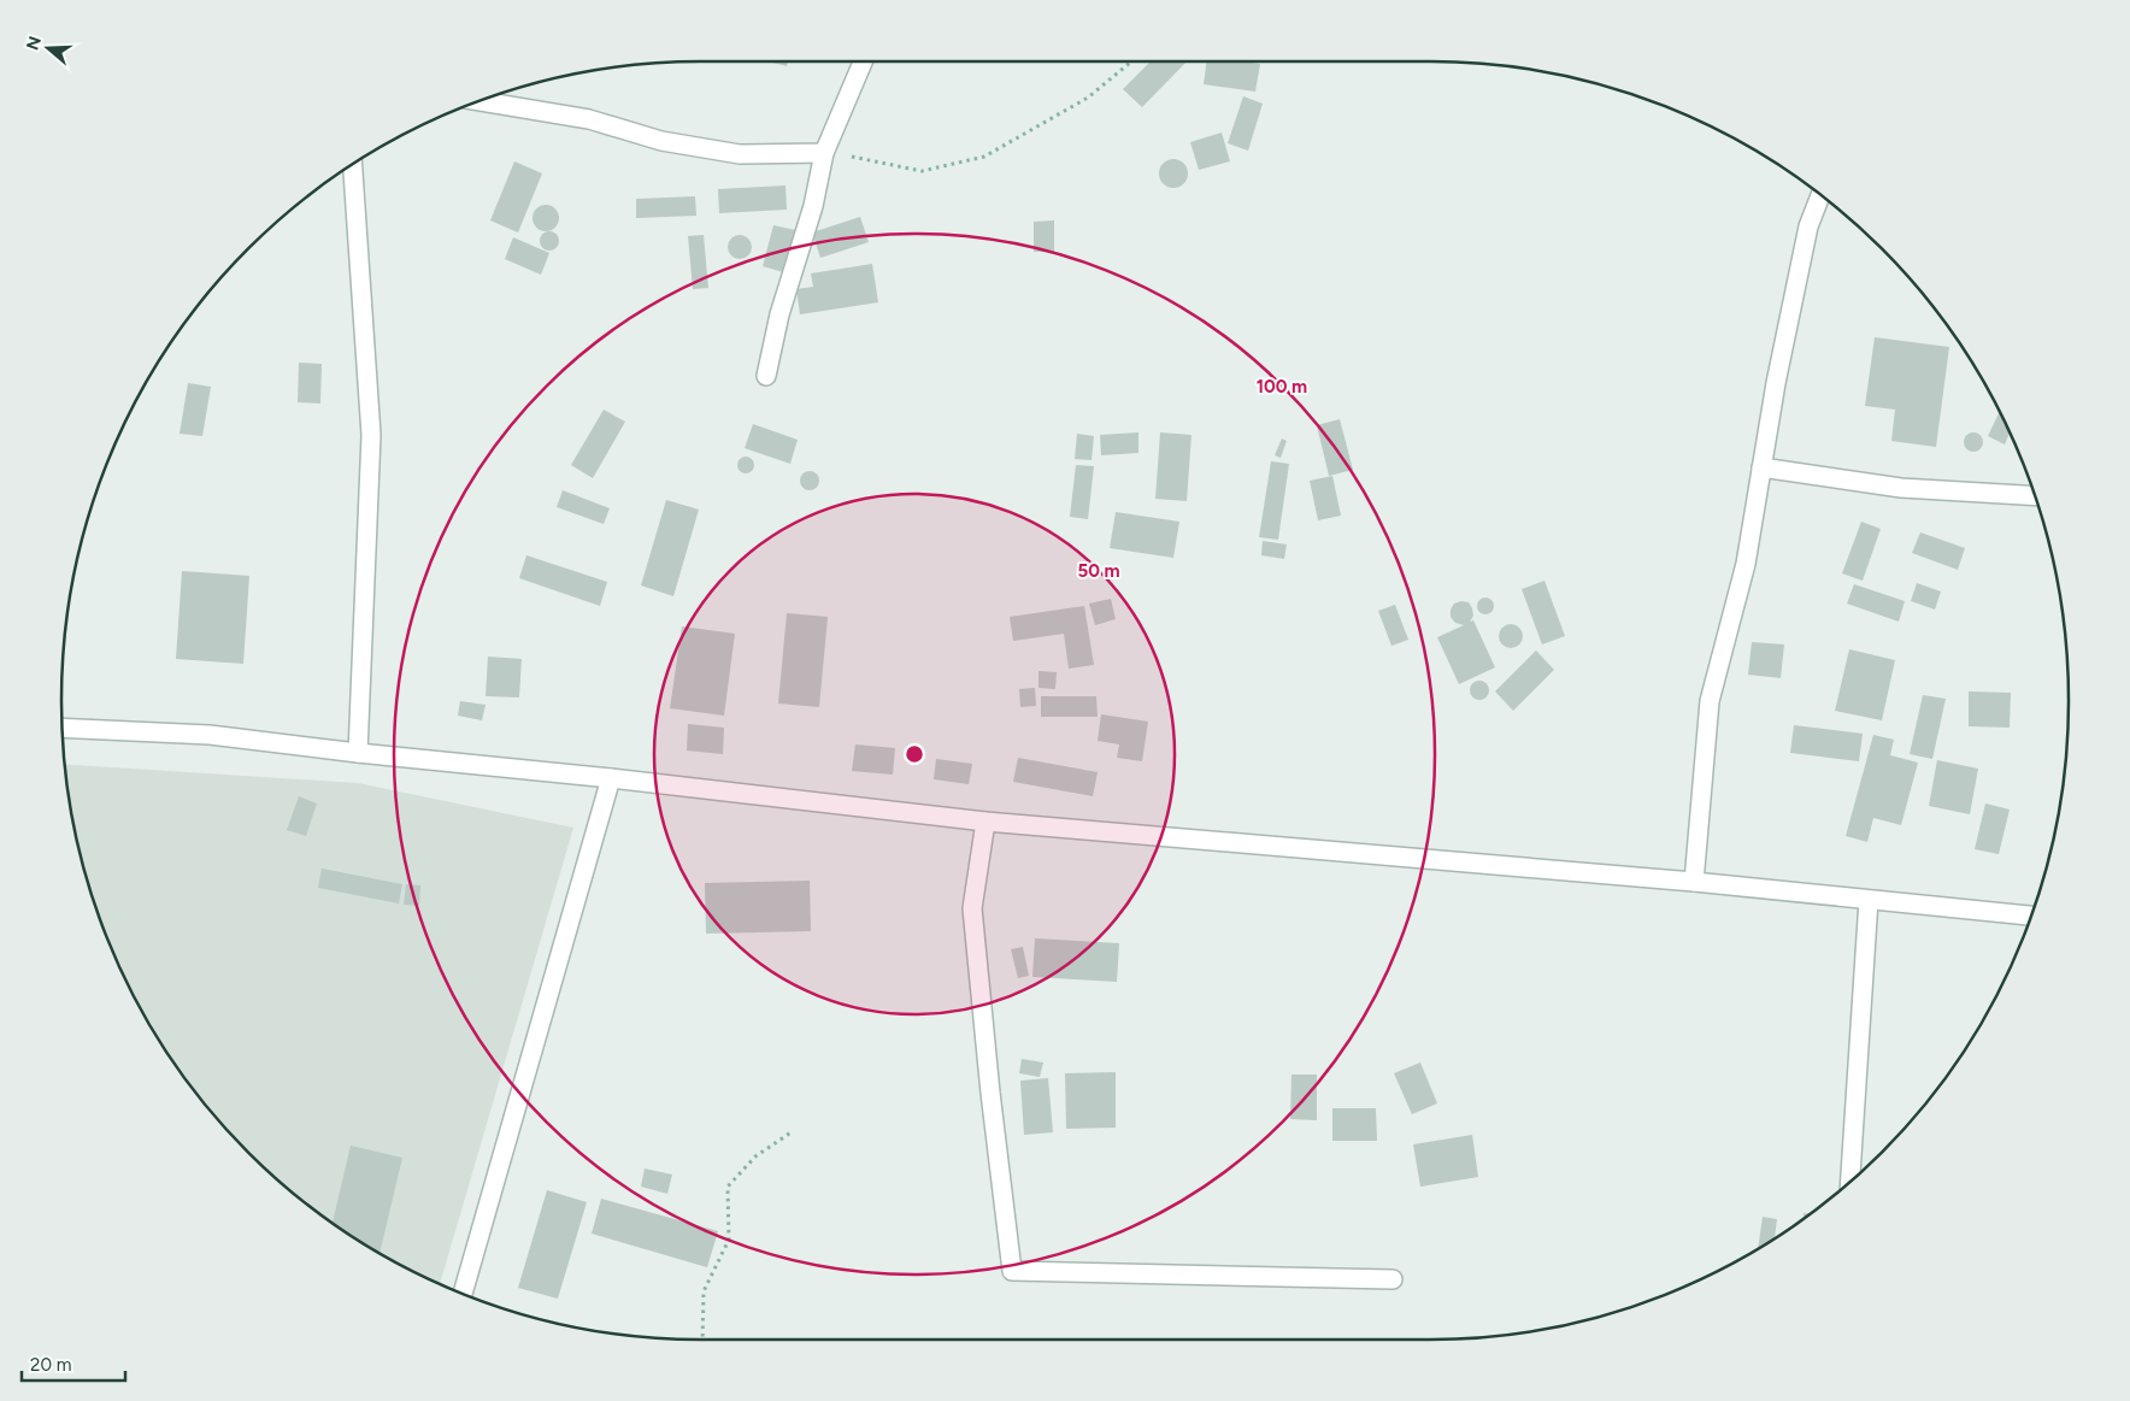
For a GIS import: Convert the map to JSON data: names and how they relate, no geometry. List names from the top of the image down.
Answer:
{
  "scale_bar": "20 m",
  "north": "left",
  "rings": ["100 m", "50 m"]
}
